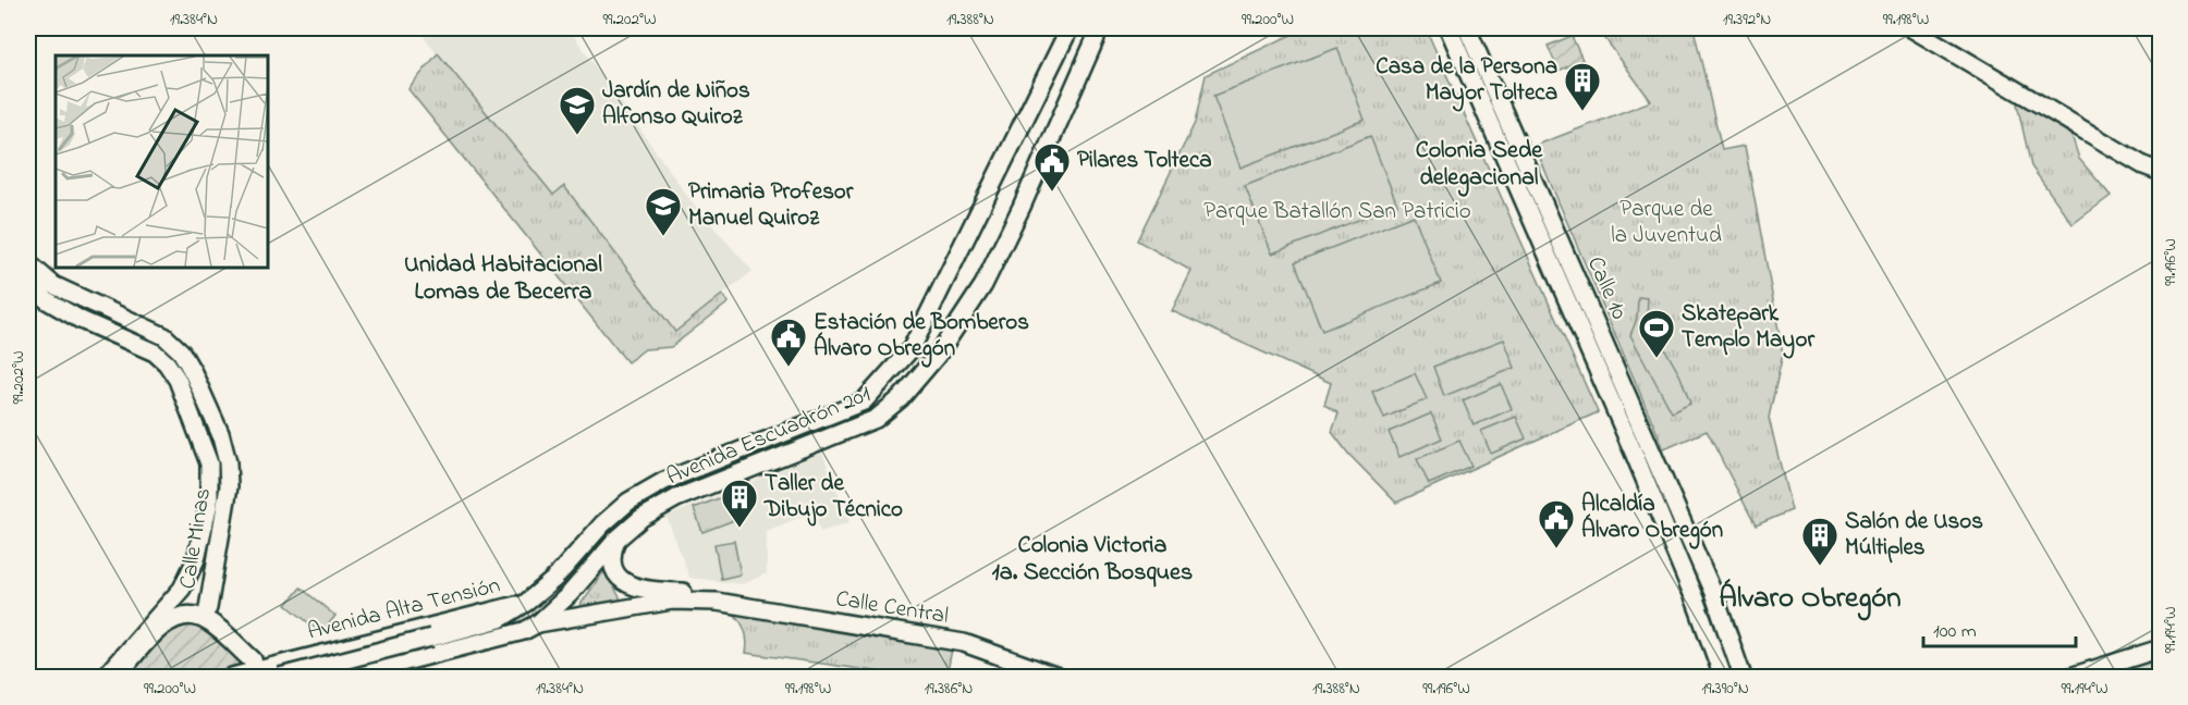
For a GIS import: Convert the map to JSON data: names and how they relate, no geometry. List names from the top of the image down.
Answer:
{
  "streets": {
    "street": [
      "Calle 10",
      "Avenida Escuadrón 201",
      "Calle Minas",
      "Calle Central",
      "Avenida Alta Tensión"
    ]
  },
  "crossings": [
    ["Avenida Escuadrón 201", "Calle Central"],
    ["Avenida Escuadrón 201", "Avenida Alta Tensión"]
  ],
  "districts": [
    "Colonia Sede delegacional",
    "Unidad Habitacional Lomas de Becerra",
    "Colonia Victoria 1a. Sección Bosques",
    "Álvaro Obregón"
  ],
  "parks": ["Parque de la Juventud", "Parque Batallón San Patricio"],
  "places": {
    "building": ["Casa de la Persona Mayor Tolteca", "Taller de Dibujo Técnico", "Salón de Usos Múltiples"],
    "school or university": ["Jardín de Niños Alfonso Quiroz", "Primaria Profesor Manuel Quiroz"],
    "public building": ["Pilares Tolteca", "Estación de Bomberos Álvaro Obregón", "Alcaldía Álvaro Obregón"],
    "sports": ["Skatepark Templo Mayor"]
  },
  "scale_bar": "100 m",
  "coordinates": [
    "19.384°N",
    "99.202°W",
    "19.388°N",
    "99.200°W",
    "19.392°N",
    "99.198°W",
    "99.196°W",
    "99.194°W",
    "19.386°N",
    "19.390°N"
  ]
}
